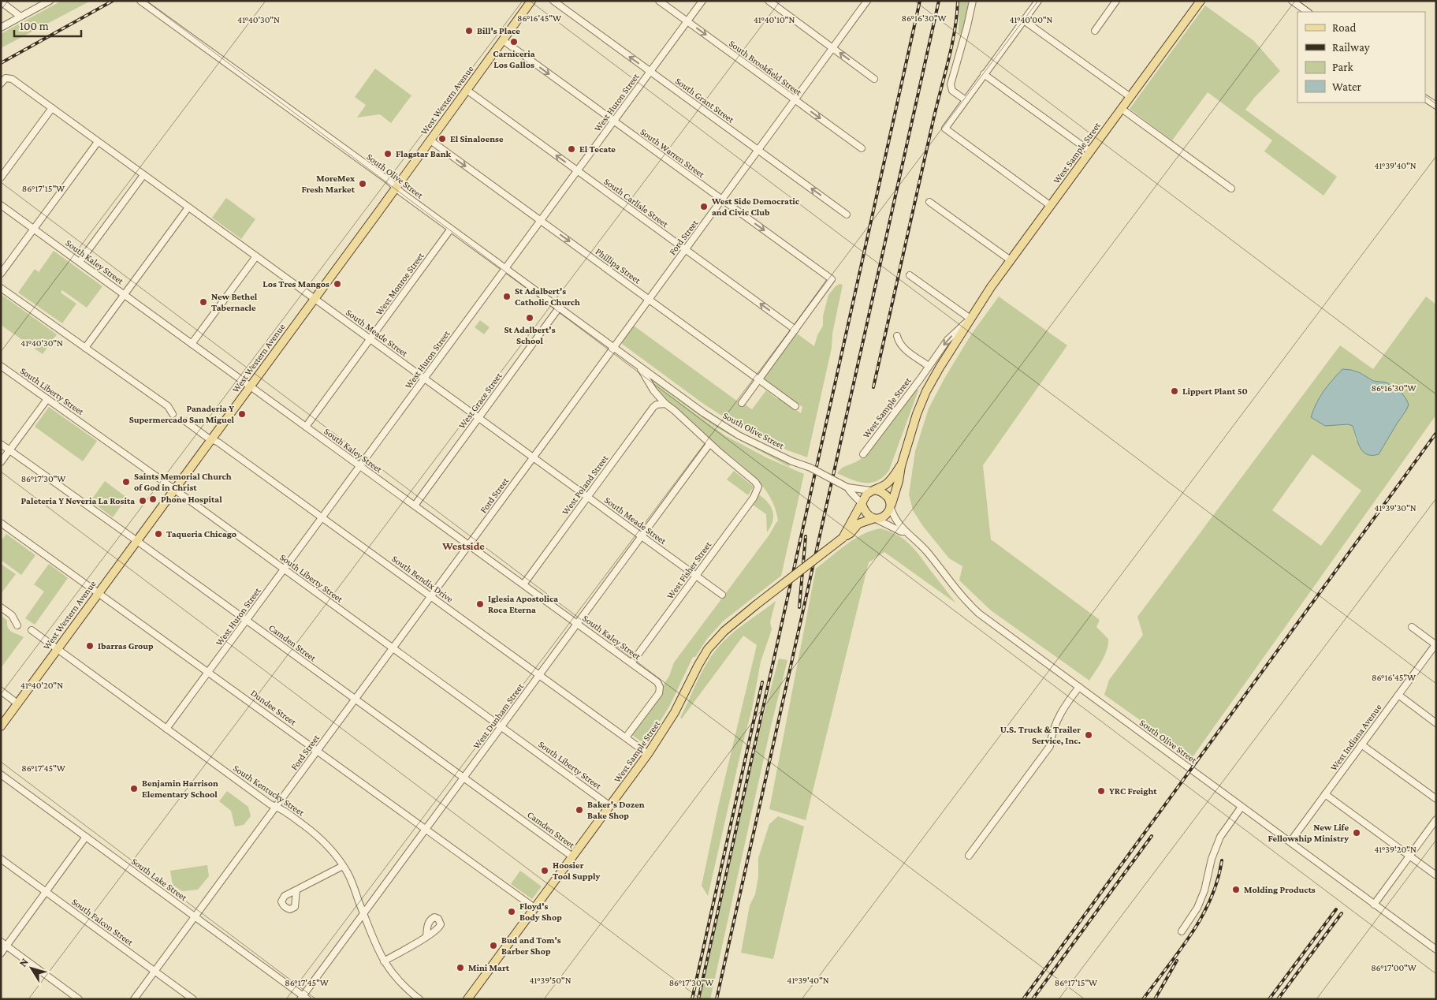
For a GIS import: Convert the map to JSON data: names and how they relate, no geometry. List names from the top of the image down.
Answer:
{
  "streets": {
    "main road": ["West Western Avenue", "West Sample Street"],
    "street": [
      "South Brookfield Street",
      "South Grant Street",
      "West Huron Street",
      "South Warren Street",
      "South Olive Street",
      "South Carlisle Street",
      "Ford Street",
      "South Kaley Street",
      "Phillipa Street",
      "West Monroe Street",
      "South Meade Street",
      "South Liberty Street",
      "West Grace Street",
      "West Poland Street",
      "West Fisher Street",
      "South Bendix Drive",
      "Camden Street",
      "Dundee Street",
      "West Dunham Street",
      "West Indiana Avenue",
      "South Kentucky Street",
      "South Lake Street",
      "South Falcon Street"
    ]
  },
  "crossings": [
    ["South Brookfield Street", "West Huron Street"],
    ["South Brookfield Street", "Ford Street"],
    ["West Western Avenue", "South Warren Street"],
    ["West Western Avenue", "South Olive Street"],
    ["West Western Avenue", "South Carlisle Street"],
    ["West Western Avenue", "South Kaley Street"],
    ["West Western Avenue", "Phillipa Street"],
    ["West Western Avenue", "South Meade Street"],
    ["West Western Avenue", "South Liberty Street"],
    ["West Western Avenue", "South Bendix Drive"],
    ["West Western Avenue", "Camden Street"],
    ["West Western Avenue", "Dundee Street"],
    ["West Western Avenue", "South Kentucky Street"],
    ["South Grant Street", "West Huron Street"],
    ["South Grant Street", "Ford Street"],
    ["West Huron Street", "South Warren Street"],
    ["West Huron Street", "South Olive Street"],
    ["West Huron Street", "South Carlisle Street"],
    ["West Huron Street", "South Kaley Street"],
    ["West Huron Street", "Phillipa Street"],
    ["West Huron Street", "South Meade Street"],
    ["West Huron Street", "South Liberty Street"],
    ["West Huron Street", "South Bendix Drive"],
    ["West Huron Street", "Camden Street"],
    ["West Huron Street", "Dundee Street"],
    ["West Huron Street", "South Kentucky Street"],
    ["South Warren Street", "South Carlisle Street"],
    ["South Warren Street", "Ford Street"],
    ["West Sample Street", "South Olive Street"],
    ["West Sample Street", "South Liberty Street"],
    ["West Sample Street", "South Bendix Drive"],
    ["West Sample Street", "Camden Street"],
    ["West Sample Street", "Dundee Street"],
    ["South Olive Street", "Ford Street"],
    ["South Olive Street", "West Monroe Street"],
    ["South Olive Street", "West Grace Street"],
    ["South Olive Street", "West Fisher Street"],
    ["South Olive Street", "West Dunham Street"],
    ["South Olive Street", "West Indiana Avenue"],
    ["South Carlisle Street", "Ford Street"],
    ["Ford Street", "South Kaley Street"],
    ["Ford Street", "Phillipa Street"],
    ["Ford Street", "South Meade Street"],
    ["Ford Street", "South Liberty Street"],
    ["Ford Street", "South Bendix Drive"],
    ["Ford Street", "Camden Street"],
    ["Ford Street", "Dundee Street"],
    ["Ford Street", "South Kentucky Street"],
    ["Ford Street", "South Lake Street"],
    ["Ford Street", "South Falcon Street"],
    ["South Kaley Street", "West Monroe Street"],
    ["South Kaley Street", "West Grace Street"],
    ["South Kaley Street", "West Poland Street"],
    ["South Kaley Street", "West Fisher Street"],
    ["South Kaley Street", "South Bendix Drive"],
    ["South Kaley Street", "West Dunham Street"],
    ["West Monroe Street", "South Meade Street"],
    ["South Meade Street", "West Grace Street"],
    ["South Meade Street", "West Poland Street"],
    ["South Meade Street", "West Fisher Street"],
    ["South Meade Street", "West Dunham Street"],
    ["South Liberty Street", "West Dunham Street"],
    ["South Bendix Drive", "West Dunham Street"],
    ["Camden Street", "West Dunham Street"],
    ["Dundee Street", "West Dunham Street"],
    ["West Dunham Street", "South Kentucky Street"],
    ["West Dunham Street", "South Lake Street"]
  ],
  "one_way": [
    "South Brookfield Street",
    "South Grant Street",
    "South Warren Street",
    "South Carlisle Street",
    "Phillipa Street"
  ],
  "districts": ["Westside"],
  "places": [
    "Bill's Place",
    "Carniceria Los Gallos",
    "El Sinaloense",
    "El Tecate",
    "Flagstar Bank",
    "MoreMex Fresh Market",
    "West Side Democratic and Civic Club",
    "Los Tres Mangos",
    "St Adalbert's Catholic Church",
    "New Bethel Tabernacle",
    "St Adalbert's School",
    "Lippert Plant 50",
    "Panaderia Y Supermercado San Miguel",
    "Saints Memorial Church of God in Christ",
    "Phone Hospital",
    "Paleteria Y Neveria La Rosita",
    "Taqueria Chicago",
    "Iglesia Apostolica Roca Eterna",
    "Ibarras Group",
    "U.S. Truck & Trailer Service, Inc.",
    "Benjamin Harrison Elementary School",
    "YRC Freight",
    "Baker's Dozen Bake Shop",
    "New Life Fellowship Ministry",
    "Hoosier Tool Supply",
    "Molding Products",
    "Floyd's Body Shop",
    "Bud and Tom's Barber Shop",
    "Mini Mart"
  ],
  "legend": [
    "Road",
    "Railway",
    "Park",
    "Water"
  ],
  "scale_bar": "100 m",
  "north": "top left",
  "coordinates": [
    "86°16'45\"W",
    "86°16'30\"W",
    "41°40'30\"N",
    "41°40'10\"N",
    "41°40'00\"N",
    "41°39'40\"N",
    "86°17'15\"W",
    "86°17'30\"W",
    "41°39'30\"N",
    "41°40'20\"N",
    "86°17'45\"W",
    "41°39'20\"N",
    "86°17'00\"W",
    "41°39'50\"N"
  ]
}
